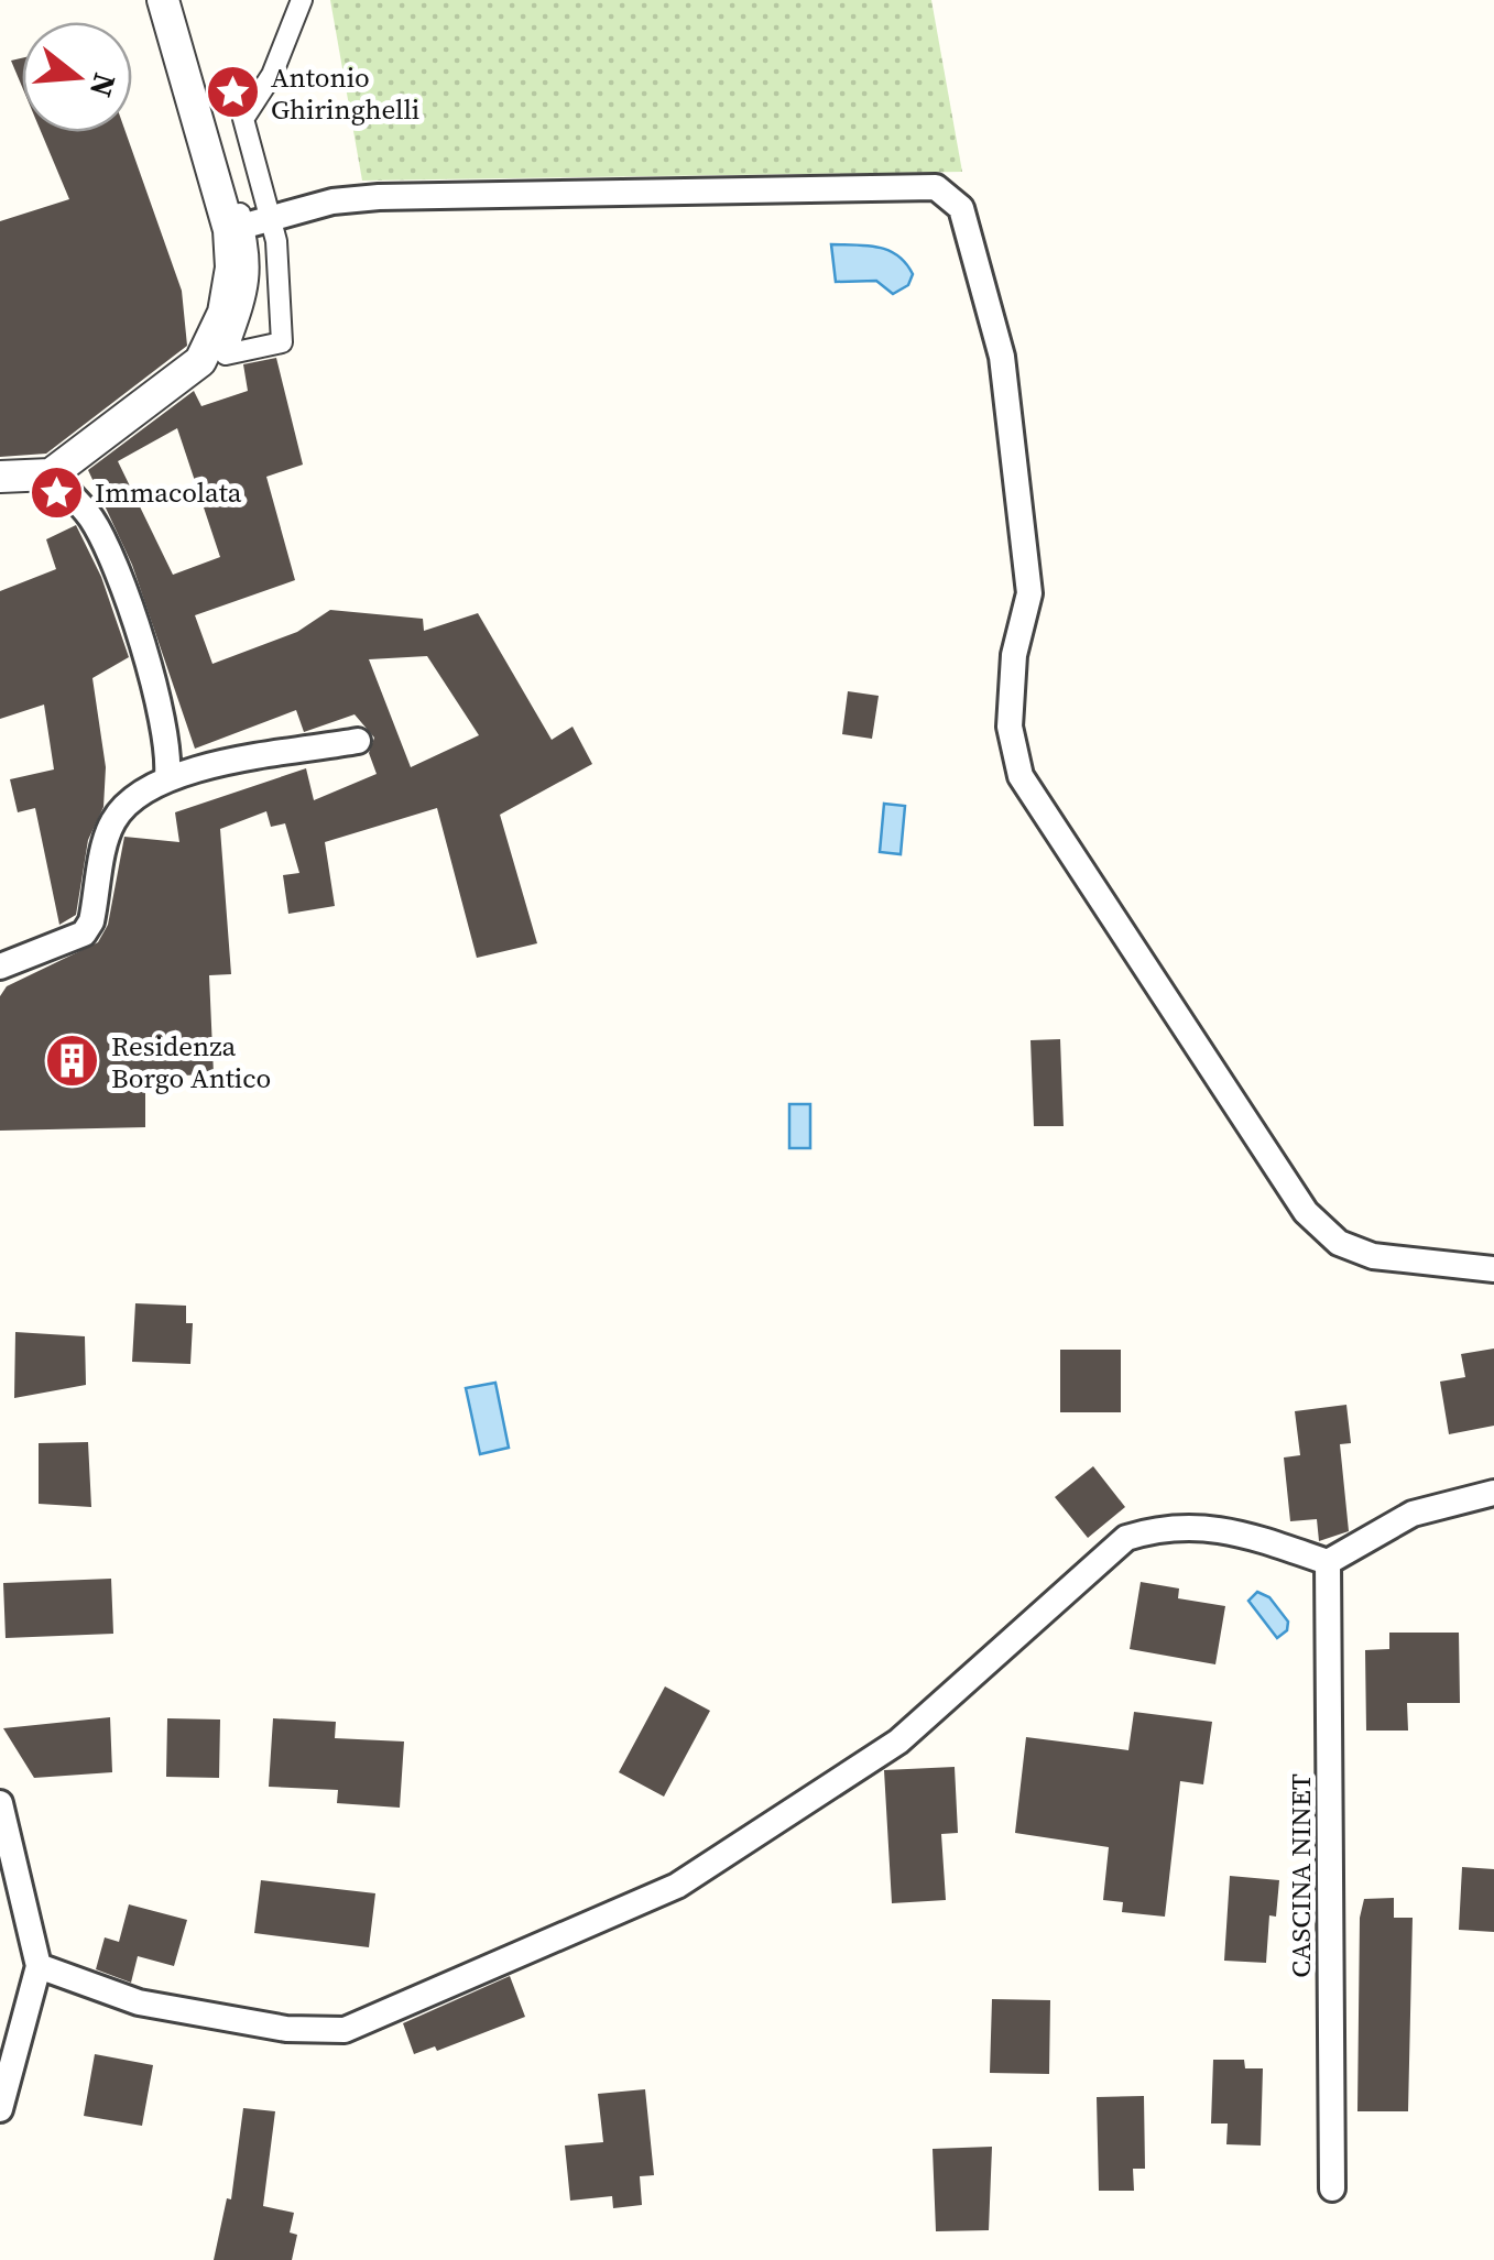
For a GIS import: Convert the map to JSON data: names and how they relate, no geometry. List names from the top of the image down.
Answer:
{
  "streets": {
    "street": ["CASCINA NINET"]
  },
  "places": {
    "place": ["Antonio Ghiringhelli", "Immacolata"],
    "building": ["Residenza Borgo Antico"]
  },
  "north": "right"
}
